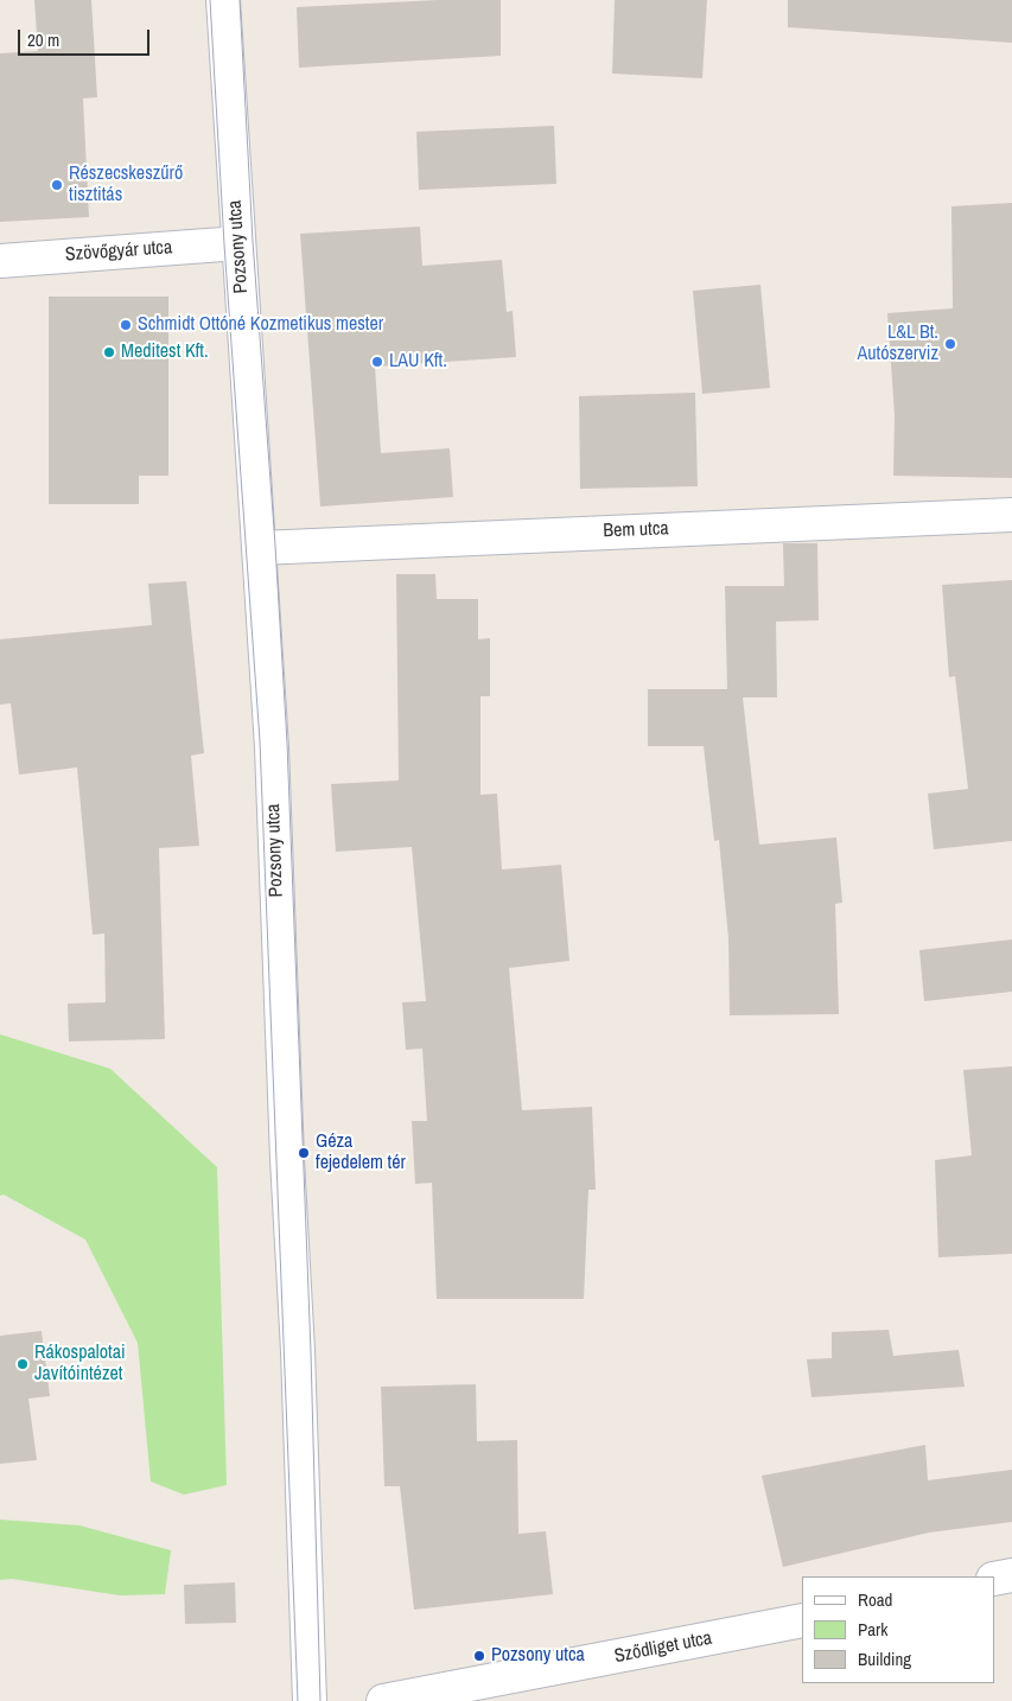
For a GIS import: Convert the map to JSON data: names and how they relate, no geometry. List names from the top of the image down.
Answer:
{
  "streets": {
    "street": [
      "Pozsony utca",
      "Szövőgyár utca",
      "Bem utca",
      "Sződliget utca"
    ]
  },
  "crossings": [
    ["Pozsony utca", "Szövőgyár utca"],
    ["Pozsony utca", "Bem utca"]
  ],
  "places": [
    "Részecskeszűrő tisztitás",
    "Schmidt Ottóné Kozmetikus mester",
    "L&L Bt. Autószerviz",
    "Meditest Kft.",
    "LAU Kft.",
    "Géza fejedelem tér",
    "Rákospalotai Javítóintézet",
    "Pozsony utca"
  ],
  "legend": ["Road", "Park", "Building"],
  "scale_bar": "20 m"
}
